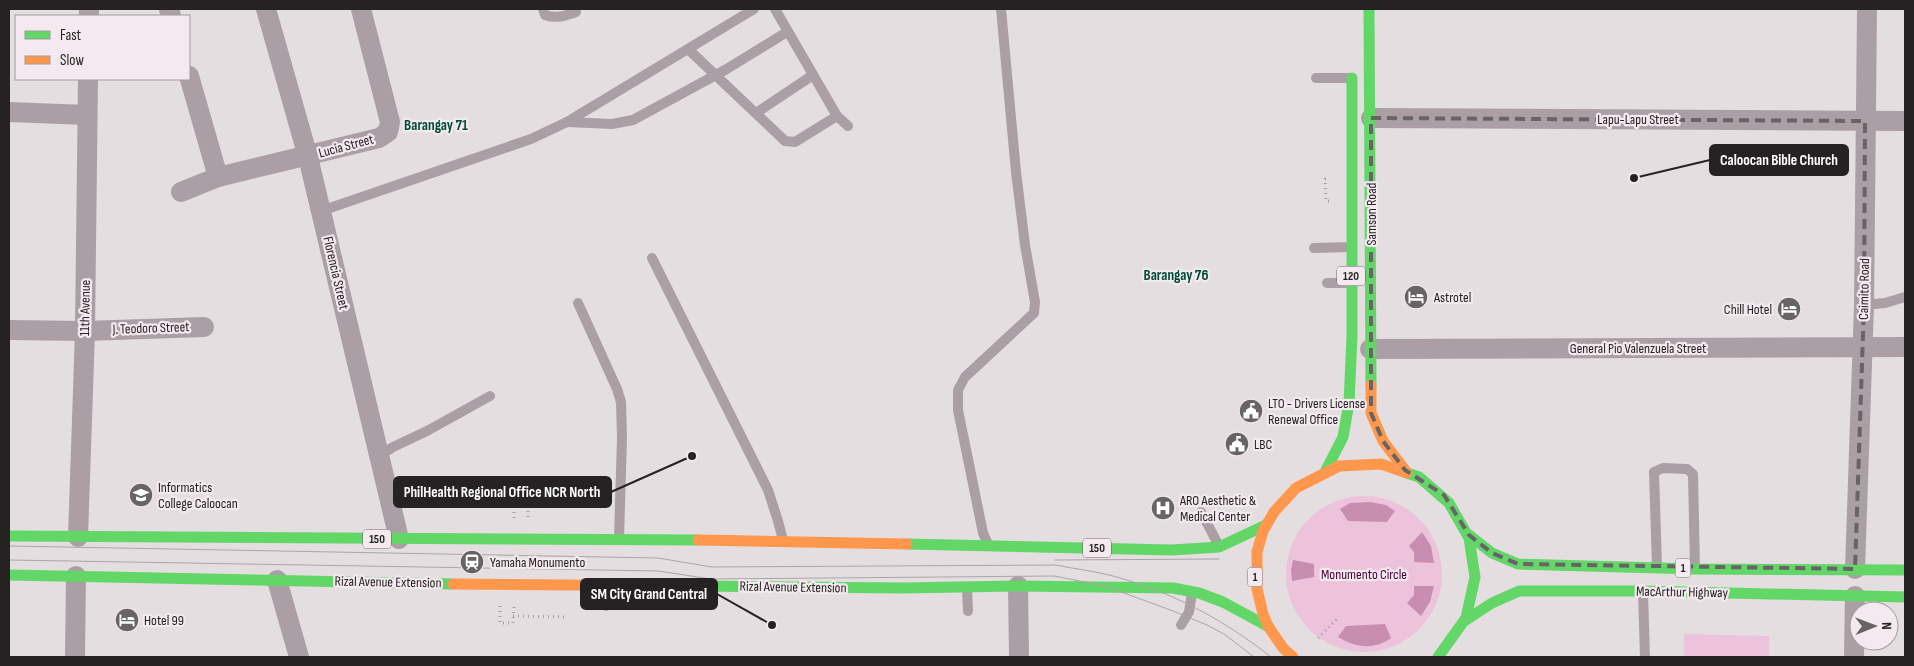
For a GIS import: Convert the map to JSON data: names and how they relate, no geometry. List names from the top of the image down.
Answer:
{
  "streets": {
    "main road": [
      "Samson Road",
      "120",
      "150",
      "1",
      "Rizal Avenue Extension",
      "MacArthur Highway"
    ],
    "street": [
      "Lapu-Lapu Street",
      "Lucia Street",
      "Florencia Street",
      "Caimito Road",
      "11th Avenue",
      "J. Teodoro Street",
      "General Pio Valenzuela Street"
    ]
  },
  "crossings": [
    ["Lapu-Lapu Street", "Samson Road"],
    ["Lapu-Lapu Street", "Caimito Road"],
    ["Lucia Street", "Florencia Street"],
    ["Samson Road", "General Pio Valenzuela Street"],
    ["Samson Road", "1"],
    ["Florencia Street", "150"],
    ["Caimito Road", "General Pio Valenzuela Street"],
    ["Caimito Road", "MacArthur Highway"],
    ["11th Avenue", "J. Teodoro Street"],
    ["11th Avenue", "150"],
    ["150", "1"],
    ["1", "Rizal Avenue Extension"],
    ["1", "MacArthur Highway"]
  ],
  "districts": ["Barangay 71", "Barangay 76"],
  "parks": ["Monumento Circle"],
  "places": {
    "other": ["Caloocan Bible Church", "PhilHealth Regional Office NCR North", "SM City Grand Central"],
    "hotel": ["Astrotel", "Chill Hotel", "Hotel 99"],
    "public building": ["LTO - Drivers License Renewal Office", "LBC"],
    "school or university": ["Informatics College Caloocan"],
    "hospital": ["ARO Aesthetic & Medical Center"],
    "station": ["Yamaha Monumento"]
  },
  "legend": ["Fast", "Slow"],
  "north": "right"
}
